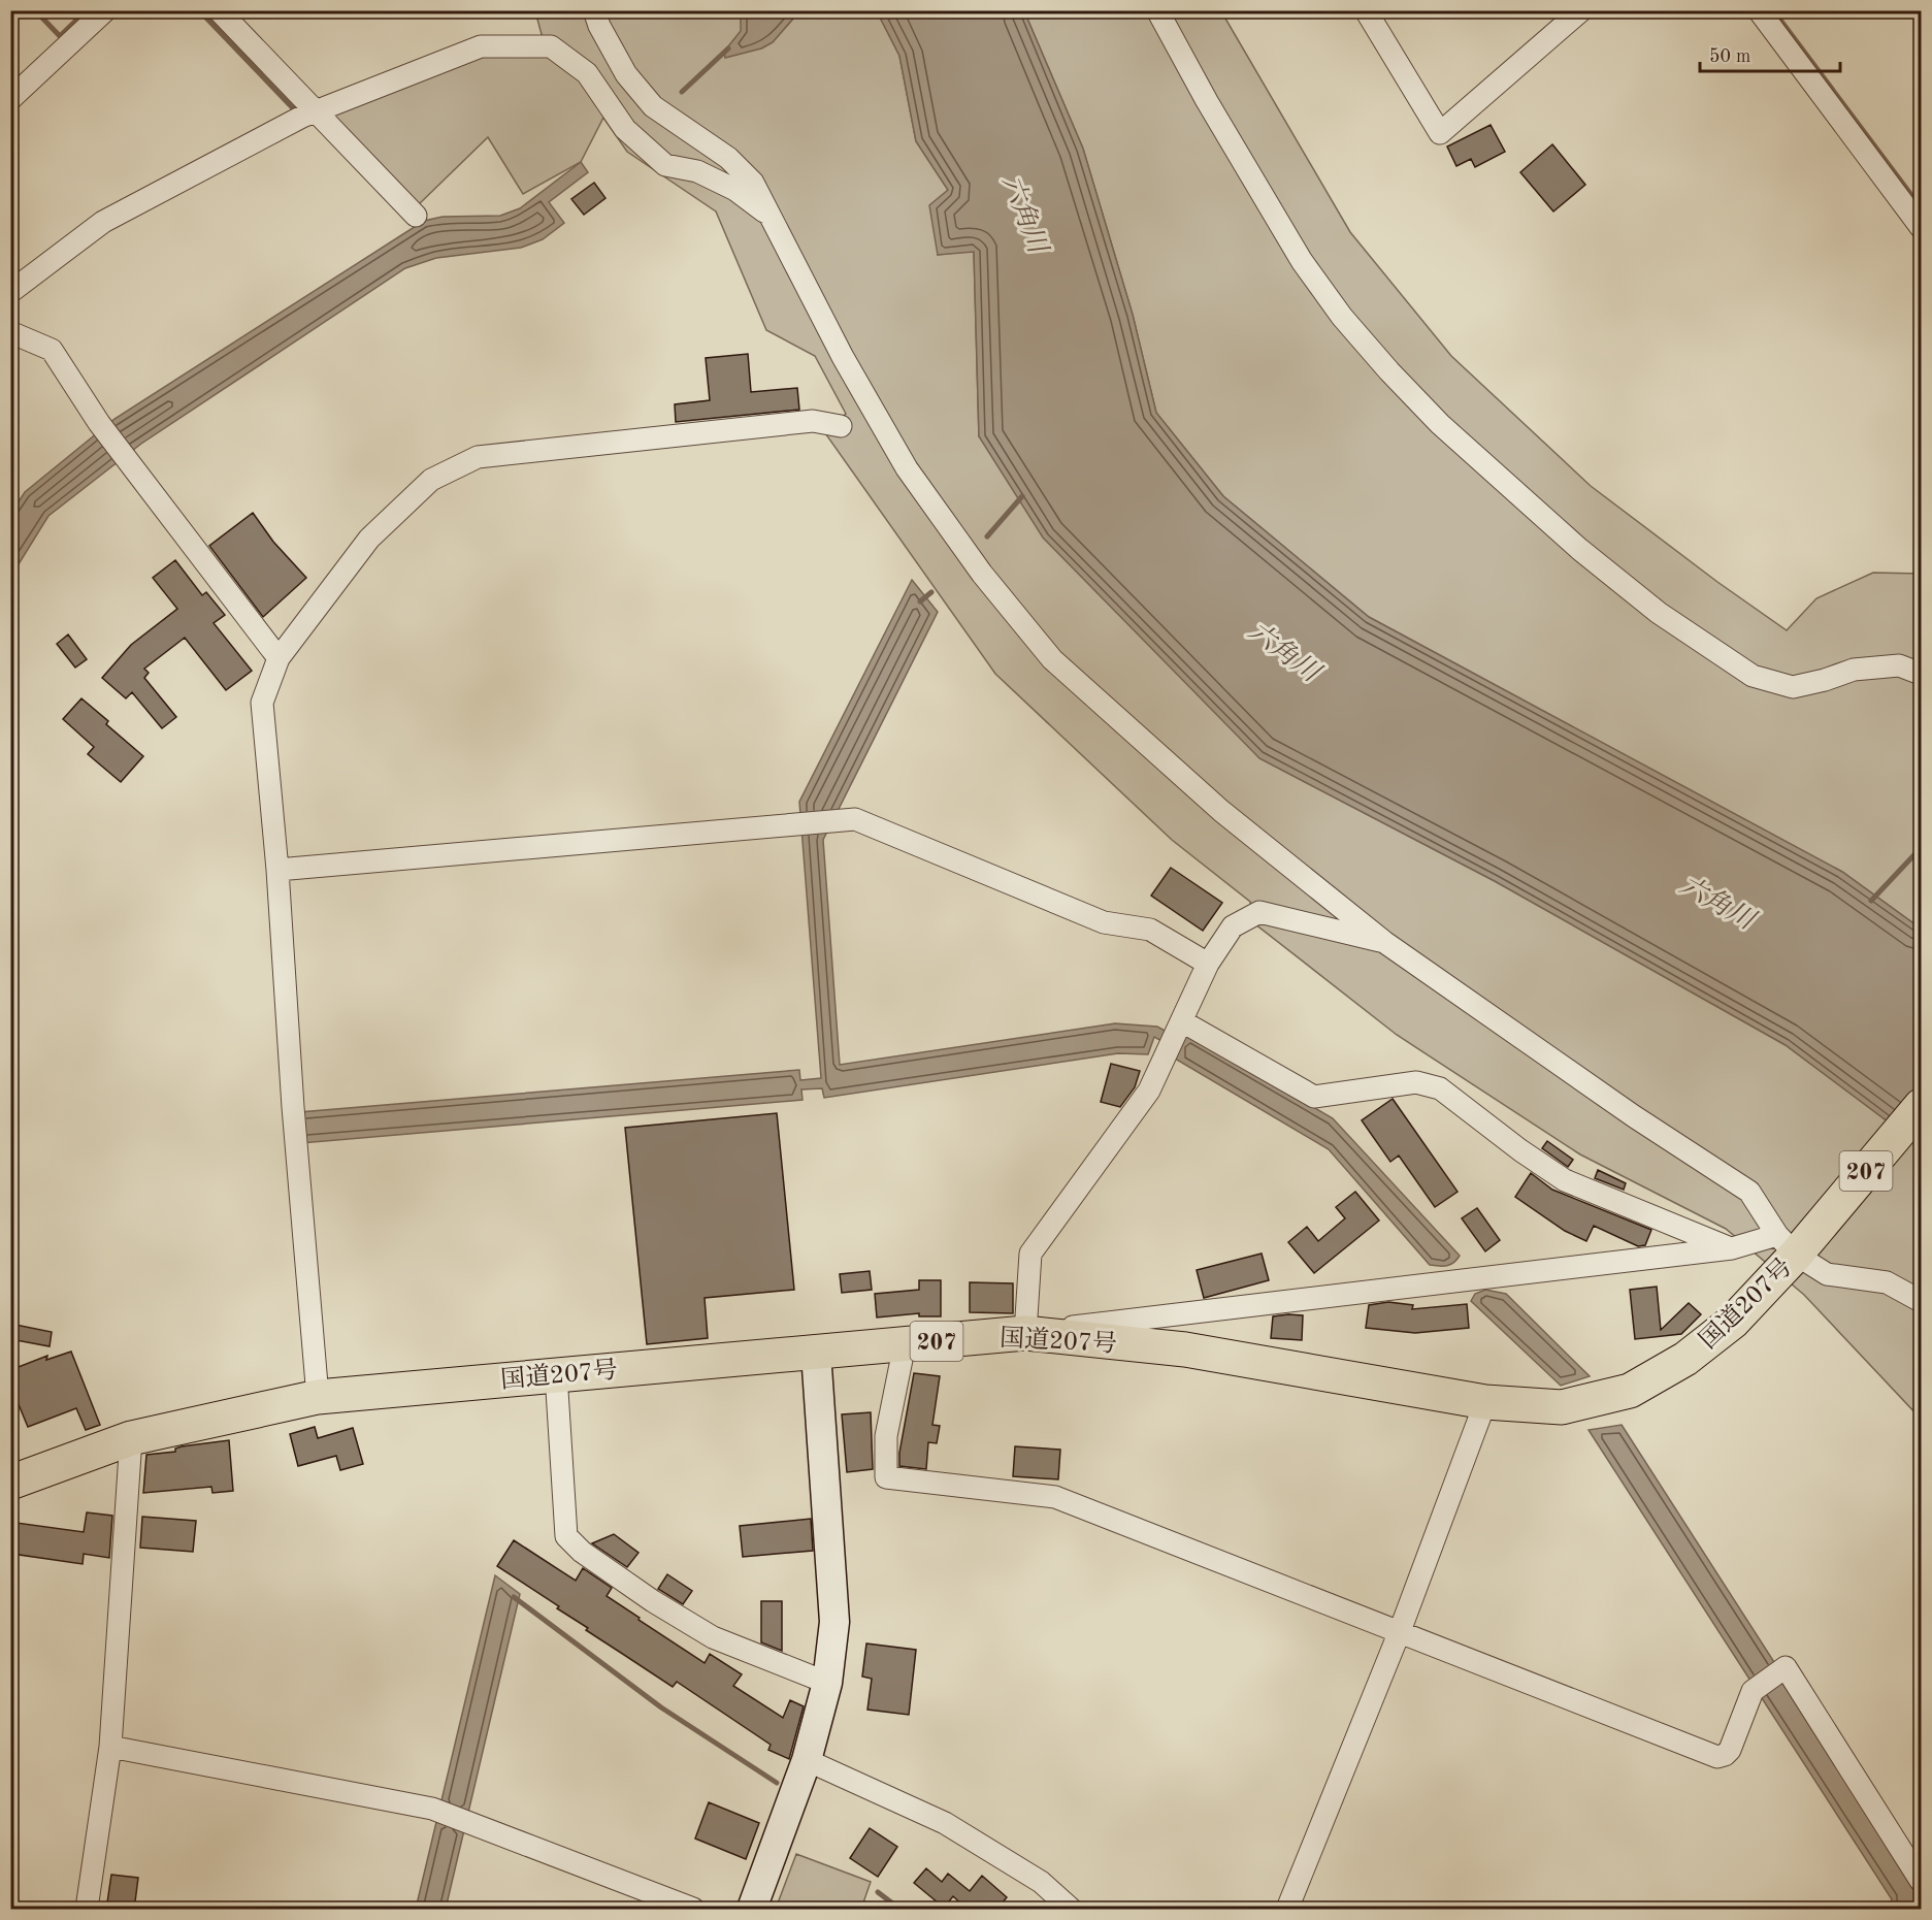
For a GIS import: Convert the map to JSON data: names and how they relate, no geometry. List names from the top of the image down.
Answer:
{
  "streets": {
    "highway": ["207", "国道207号"]
  },
  "water": ["六角川"],
  "scale_bar": "50 m"
}
